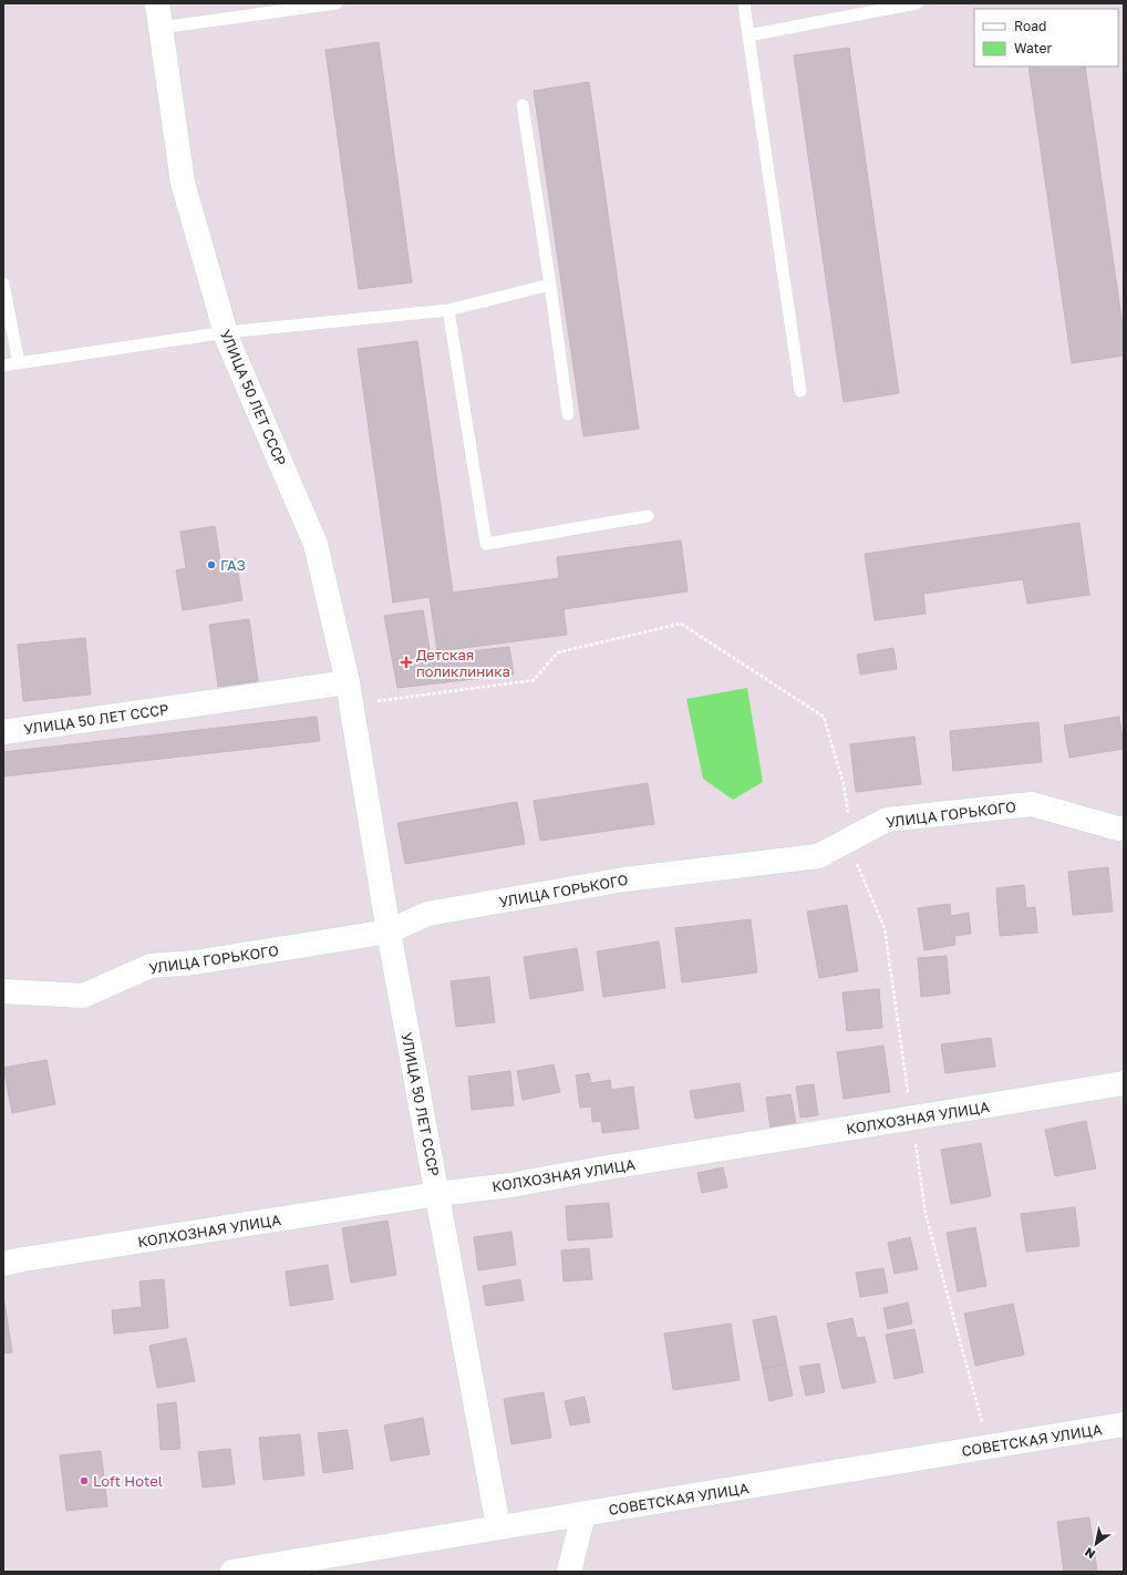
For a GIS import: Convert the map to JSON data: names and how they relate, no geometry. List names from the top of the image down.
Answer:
{
  "streets": {
    "street": [
      "УЛИЦА 50 ЛЕТ СССР",
      "УЛИЦА ГОРЬКОГО",
      "КОЛХОЗНАЯ УЛИЦА",
      "СОВЕТСКАЯ УЛИЦА"
    ]
  },
  "crossings": [
    ["УЛИЦА 50 ЛЕТ СССР", "УЛИЦА ГОРЬКОГО"],
    ["УЛИЦА 50 ЛЕТ СССР", "КОЛХОЗНАЯ УЛИЦА"],
    ["УЛИЦА 50 ЛЕТ СССР", "СОВЕТСКАЯ УЛИЦА"]
  ],
  "places": {
    "other": ["ГАЗ", "Loft Hotel"],
    "health": ["Детская поликлиника"]
  },
  "legend": ["Road", "Water"],
  "north": "bottom left"
}
